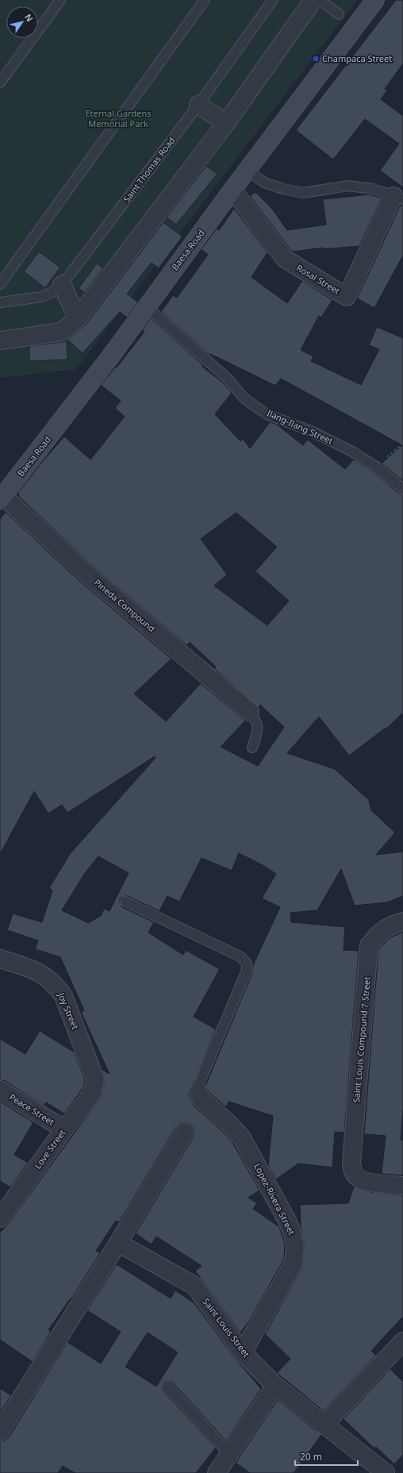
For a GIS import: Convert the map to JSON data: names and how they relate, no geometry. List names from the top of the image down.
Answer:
{
  "streets": {
    "main road": ["Baesa Road"],
    "street": [
      "Rosal Street",
      "Pineda Compound",
      "Joy Street",
      "Saint Louis Compound 7 Street",
      "Peace Street",
      "Love Street",
      "Lopez-Rivera Street",
      "Saint Louis Street"
    ],
    "lane": ["Saint Thomas Road", "Ilang-Ilang Street"]
  },
  "crossings": [
    ["Baesa Road", "Rosal Street"],
    ["Baesa Road", "Ilang-Ilang Street"],
    ["Baesa Road", "Pineda Compound"],
    ["Joy Street", "Love Street"],
    ["Peace Street", "Love Street"],
    ["Lopez-Rivera Street", "Saint Louis Street"]
  ],
  "parks": ["Eternal Gardens Memorial Park"],
  "places": {
    "transit": ["Champaca Street"]
  },
  "scale_bar": "20 m",
  "north": "top right"
}
